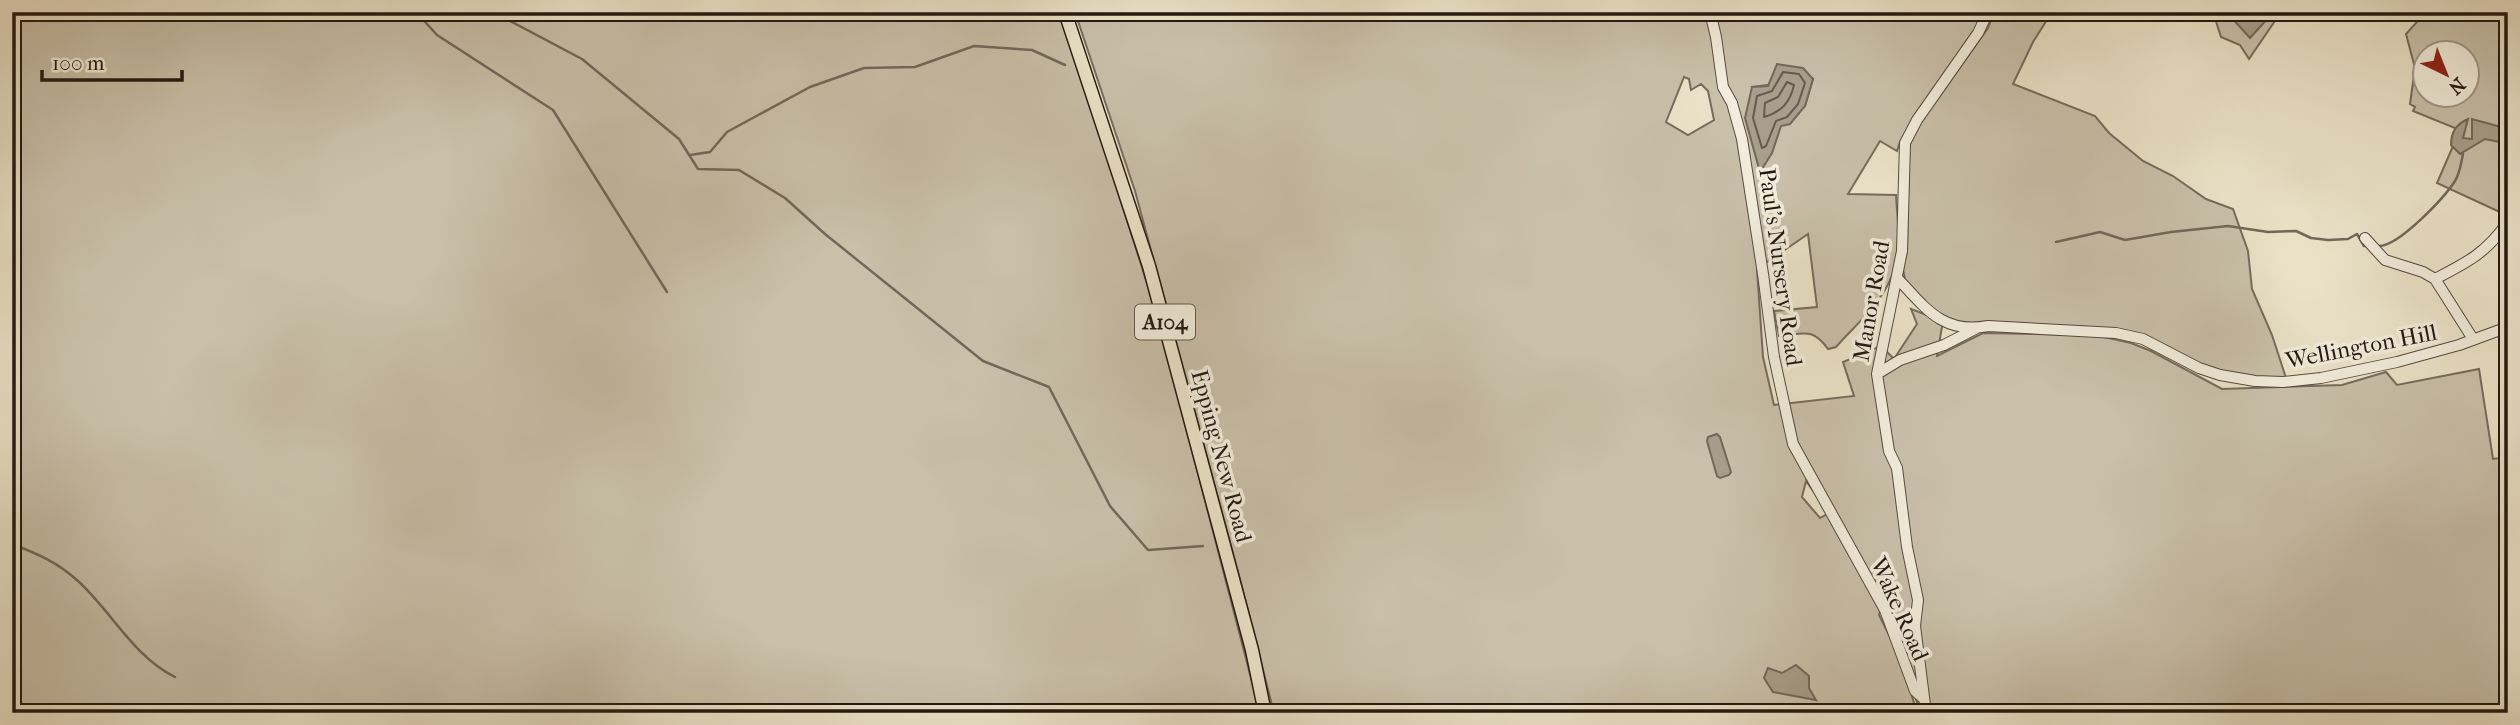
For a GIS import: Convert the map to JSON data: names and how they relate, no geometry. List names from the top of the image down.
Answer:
{
  "streets": {
    "main road": ["A104", "Epping New Road"],
    "street": [
      "Paul's Nursery Road",
      "Manor Road",
      "Wellington Hill",
      "Wake Road"
    ]
  },
  "crossings": [
    ["Paul's Nursery Road", "Wake Road"],
    ["Manor Road", "Wellington Hill"],
    ["Manor Road", "Wake Road"]
  ],
  "scale_bar": "100 m",
  "north": "bottom right"
}
